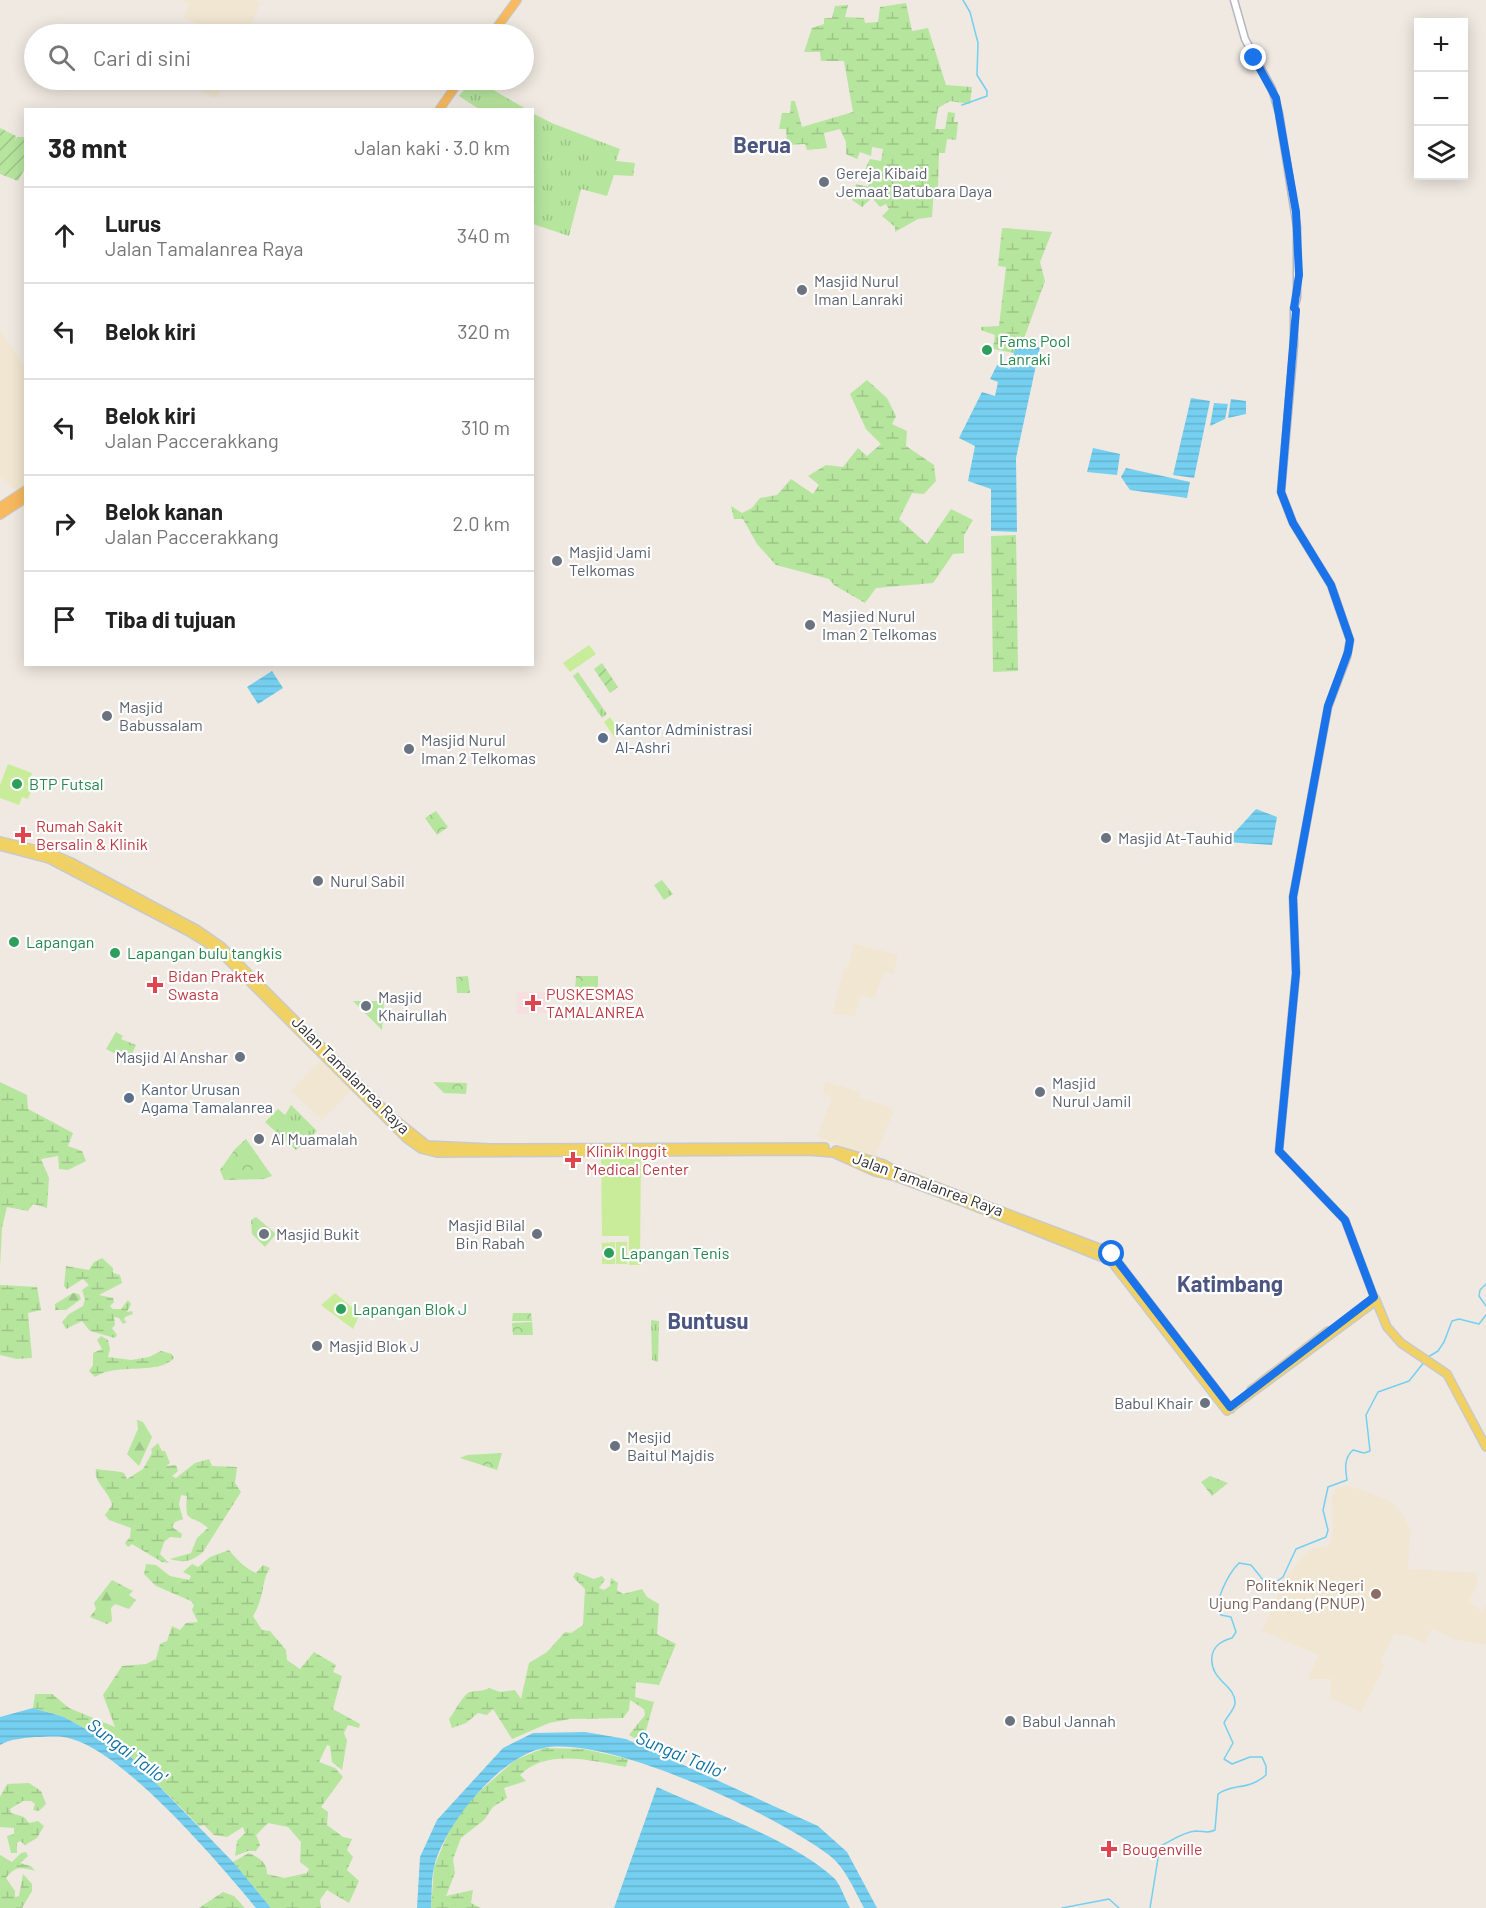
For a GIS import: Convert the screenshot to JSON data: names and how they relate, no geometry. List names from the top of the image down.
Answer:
{
  "streets": {
    "main road": ["Jalan Tamalanrea Raya"]
  },
  "districts": ["Berua", "Katimbang", "Buntusu"],
  "water": ["Sungai Tallo'"],
  "places": {
    "other": [
      "Gereja Kibaid Jemaat Batubara Daya",
      "Masjid Nurul Iman Lanraki",
      "Fams Pool Lanraki",
      "Masjid Jami Telkomas",
      "Masjied Nurul Iman 2 Telkomas",
      "Masjid Babussalam",
      "Kantor Administrasi Al-Ashri",
      "Masjid Nurul Iman 2 Telkomas",
      "BTP Futsal",
      "Masjid At-Tauhid",
      "Nurul Sabil",
      "Lapangan",
      "Lapangan bulu tangkis",
      "Masjid Khairullah",
      "Masjid Al Anshar",
      "Masjid Nurul Jamil",
      "Kantor Urusan Agama Tamalanrea",
      "Al Muamalah",
      "Masjid Bukit",
      "Masjid Bilal Bin Rabah",
      "Lapangan Tenis",
      "Lapangan Blok J",
      "Masjid Blok J",
      "Babul Khair",
      "Mesjid Baitul Majdis",
      "Politeknik Negeri Ujung Pandang (PNUP)",
      "Babul Jannah"
    ],
    "health": [
      "Rumah Sakit Bersalin & Klinik",
      "Bidan Praktek Swasta",
      "PUSKESMAS TAMALANREA",
      "Klinik Inggit Medical Center",
      "Bougenville"
    ]
  },
  "page": {
    "map_buttons": ["+", "−"],
    "search": "Cari di sini",
    "heading": ["38 mnt", "Jalan kaki · 3.0 km"],
    "list": [
      ["Lurus", "Jalan Tamalanrea Raya", "340 m"],
      ["Belok kiri", "320 m"],
      ["Belok kiri", "Jalan Paccerakkang", "310 m"],
      ["Belok kanan", "Jalan Paccerakkang", "2.0 km"],
      "Tiba di tujuan"
    ]
  }
}
